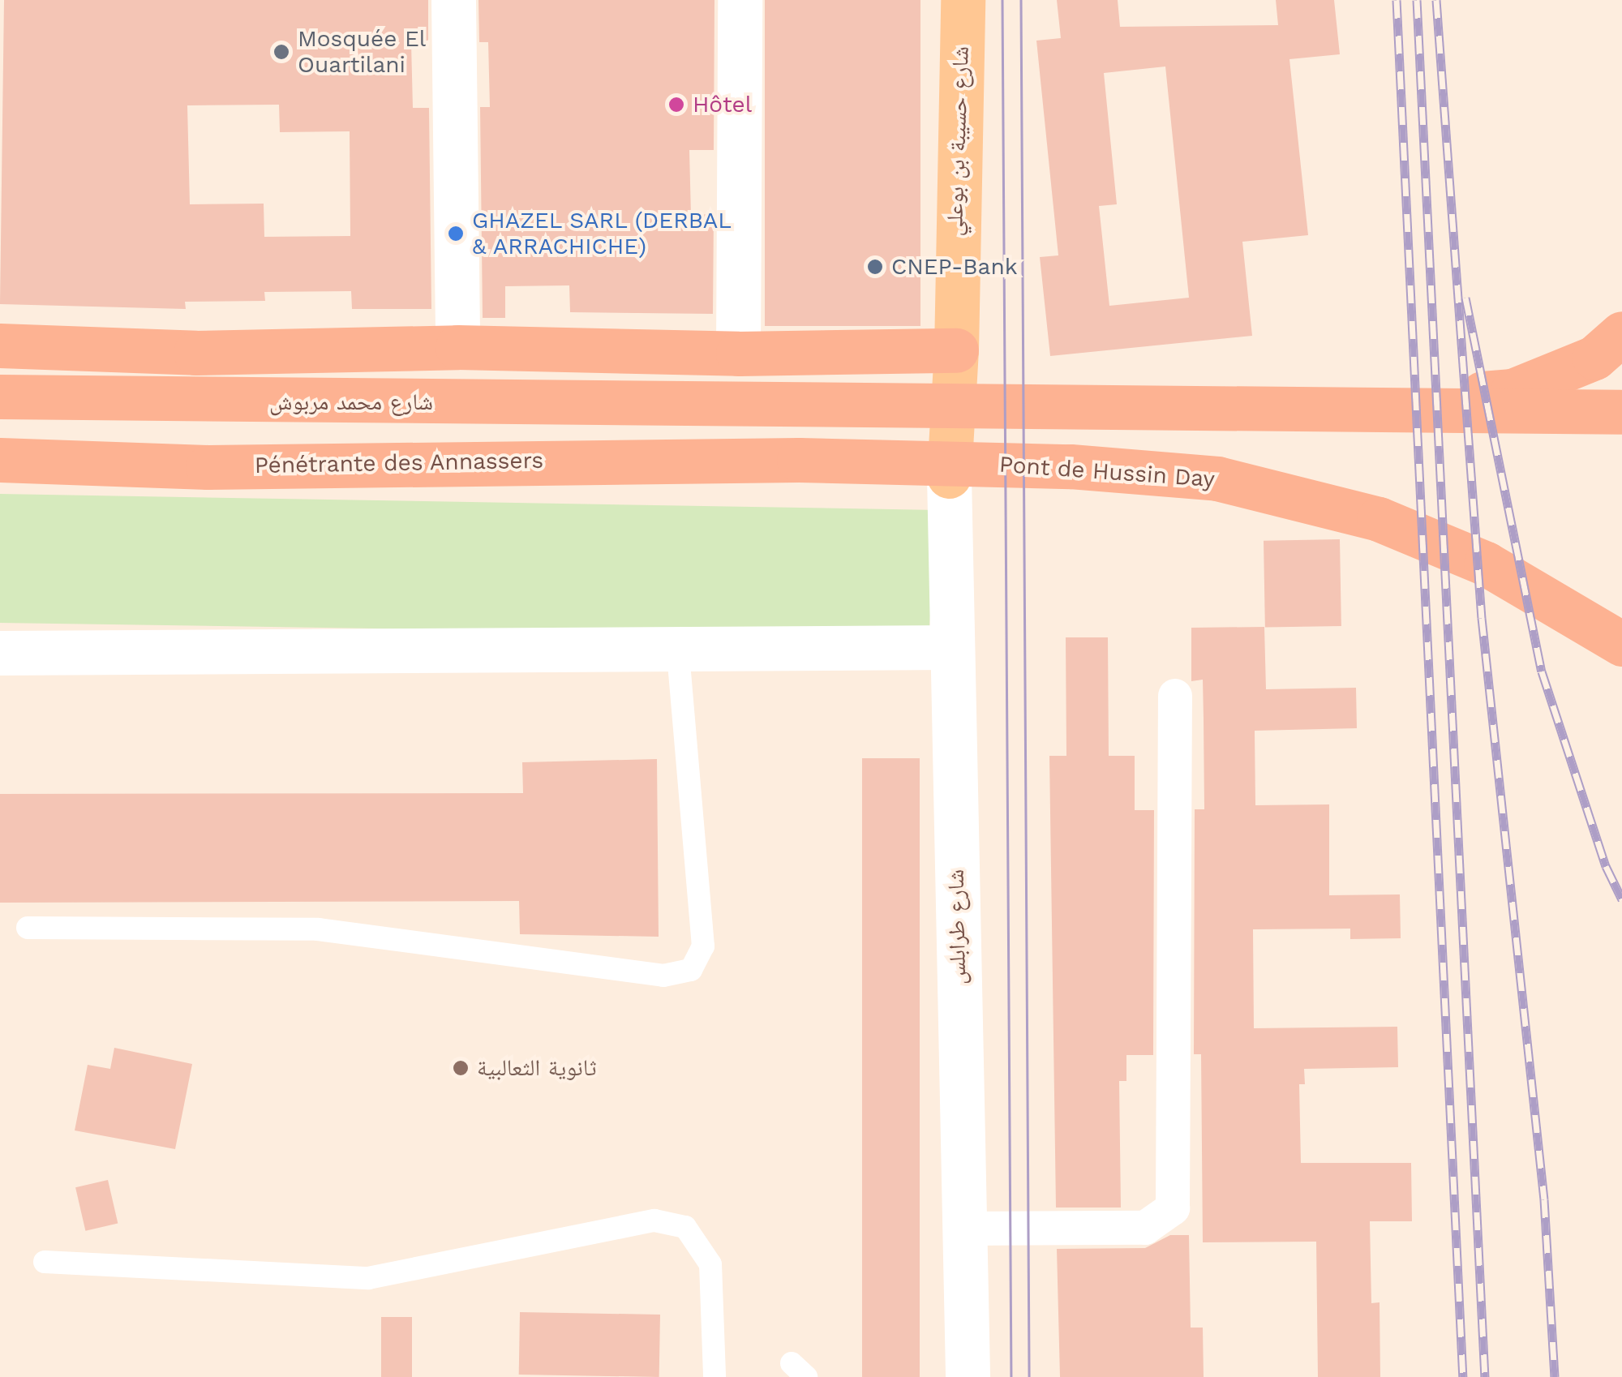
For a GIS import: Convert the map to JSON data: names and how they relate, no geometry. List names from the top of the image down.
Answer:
{
  "streets": {
    "highway": ["شارع محمد مربوش", "Pénétrante des Annassers", "Pont de Hussin Day"],
    "main road": ["شارع حسيبة بن بوعلي"],
    "street": ["شارع طرابلس"]
  },
  "crossings": [
    ["شارع حسيبة بن بوعلي", "شارع طرابلس"],
    ["Pénétrante des Annassers", "Pont de Hussin Day"]
  ],
  "places": [
    "Mosquée El Ouartilani",
    "Hôtel",
    "GHAZEL SARL (DERBAL & ARRACHICHE)",
    "CNEP-Bank",
    "ثانوية الثعالبية"
  ]
}
